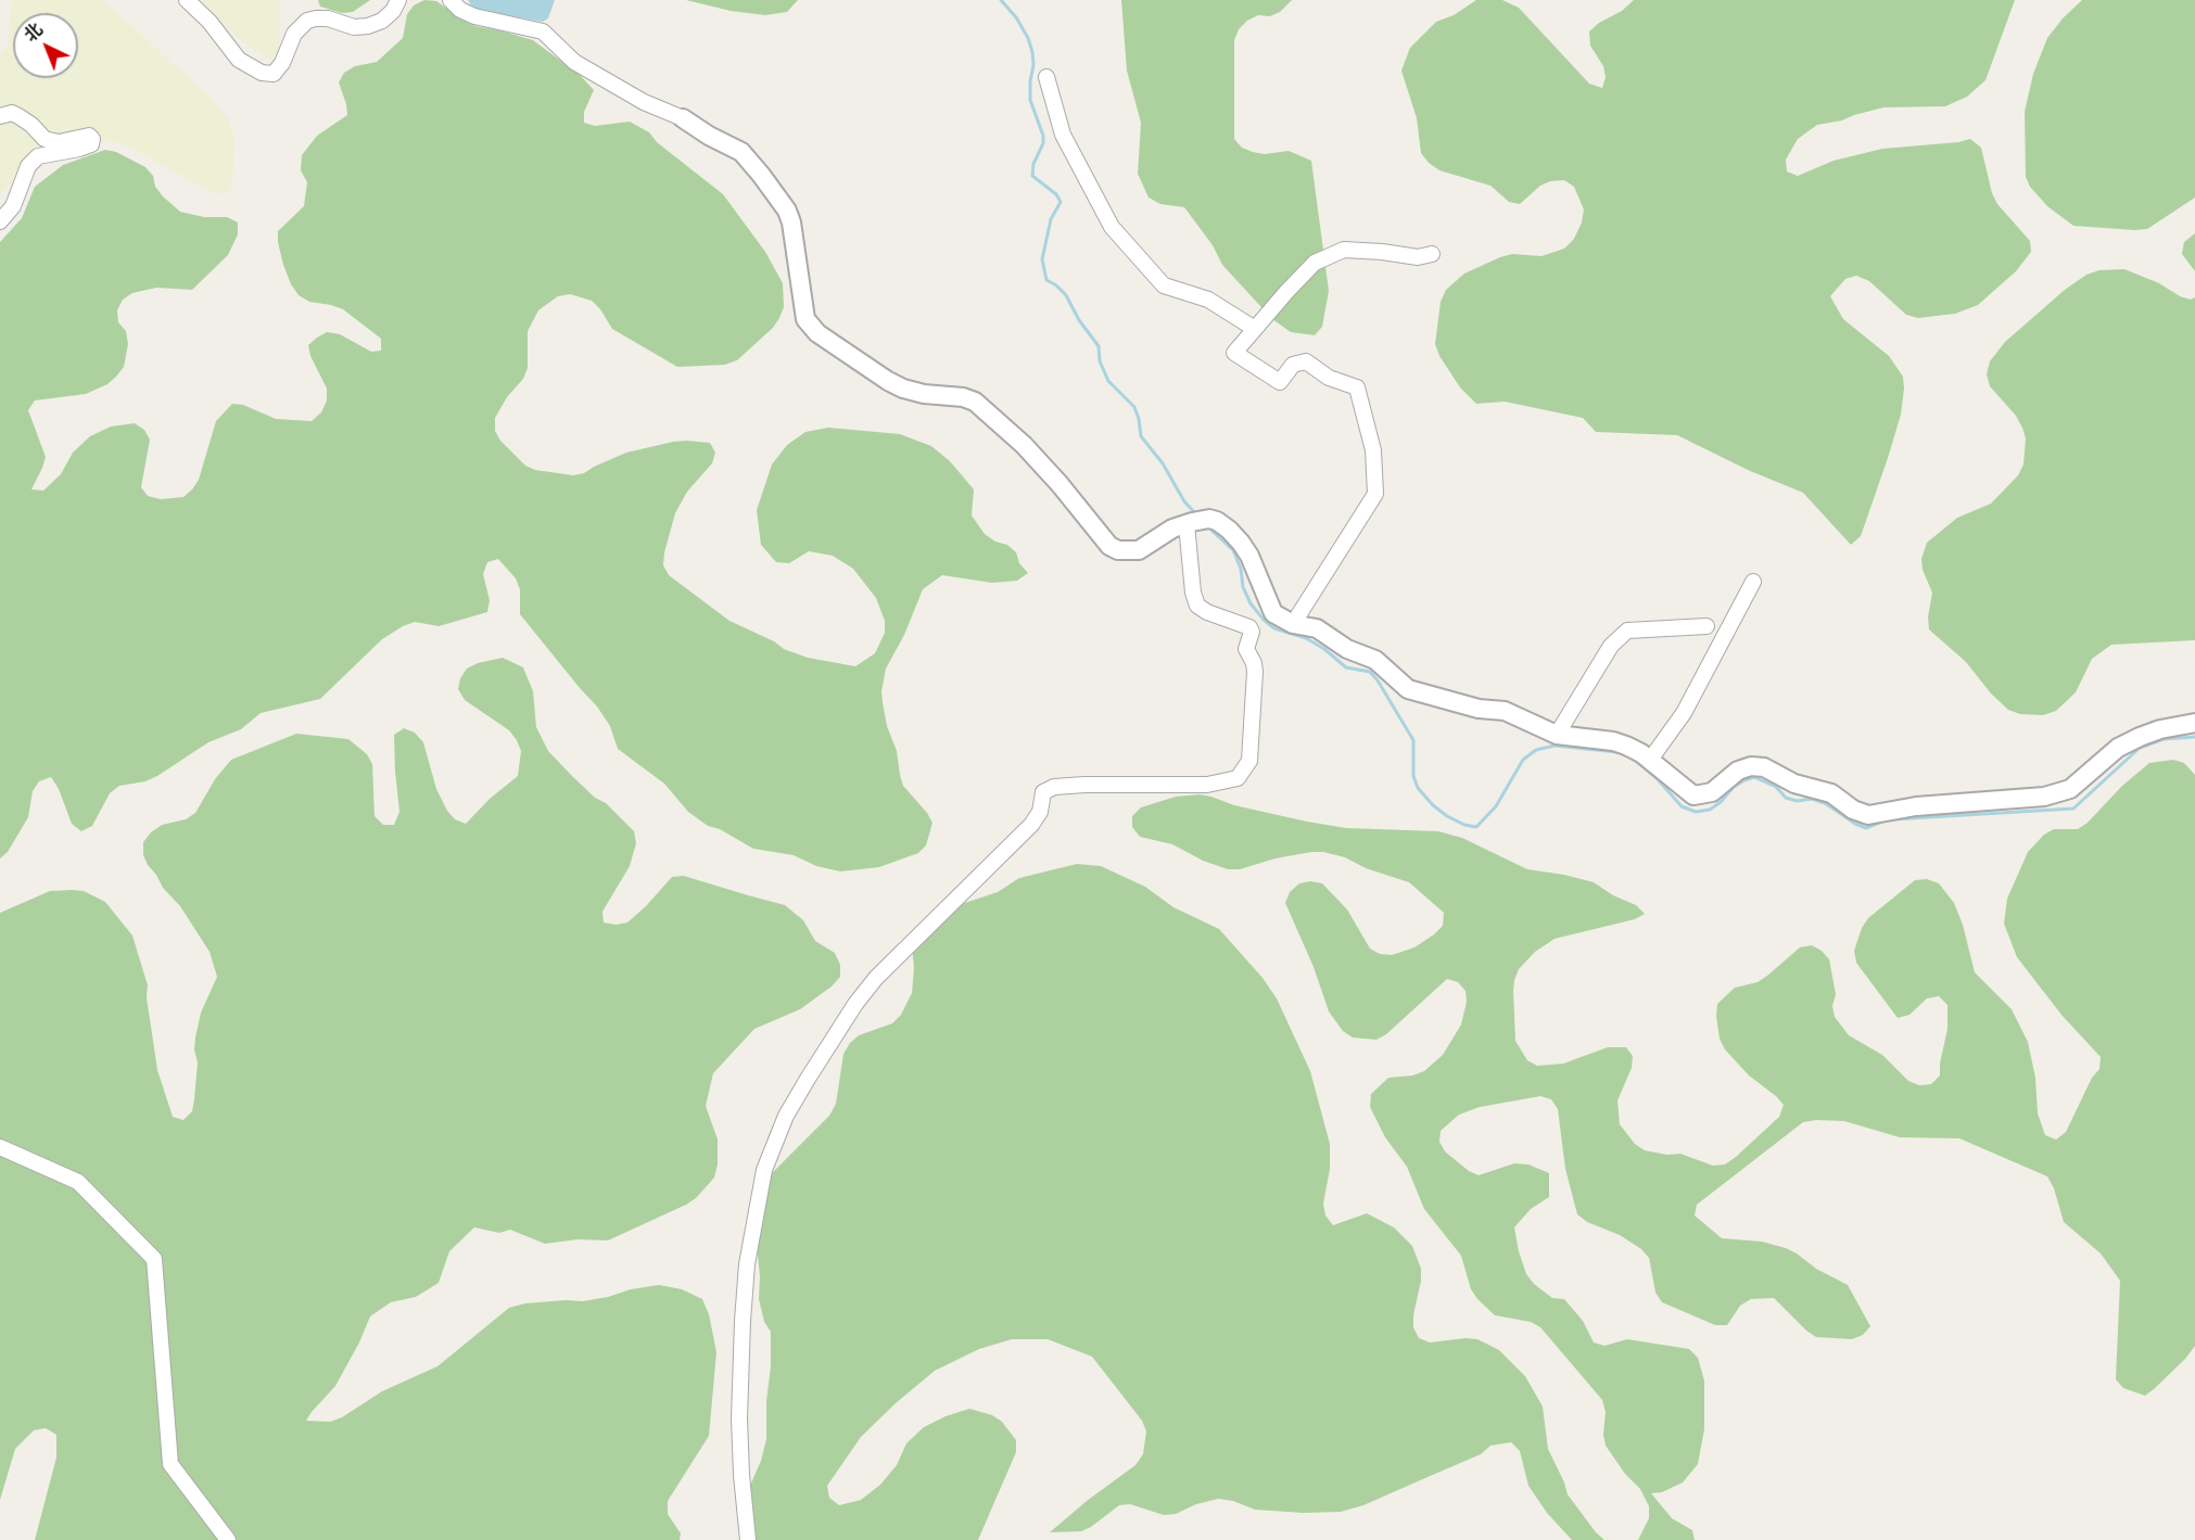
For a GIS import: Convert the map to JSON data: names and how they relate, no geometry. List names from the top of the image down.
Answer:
{
  "north": "top left"
}
